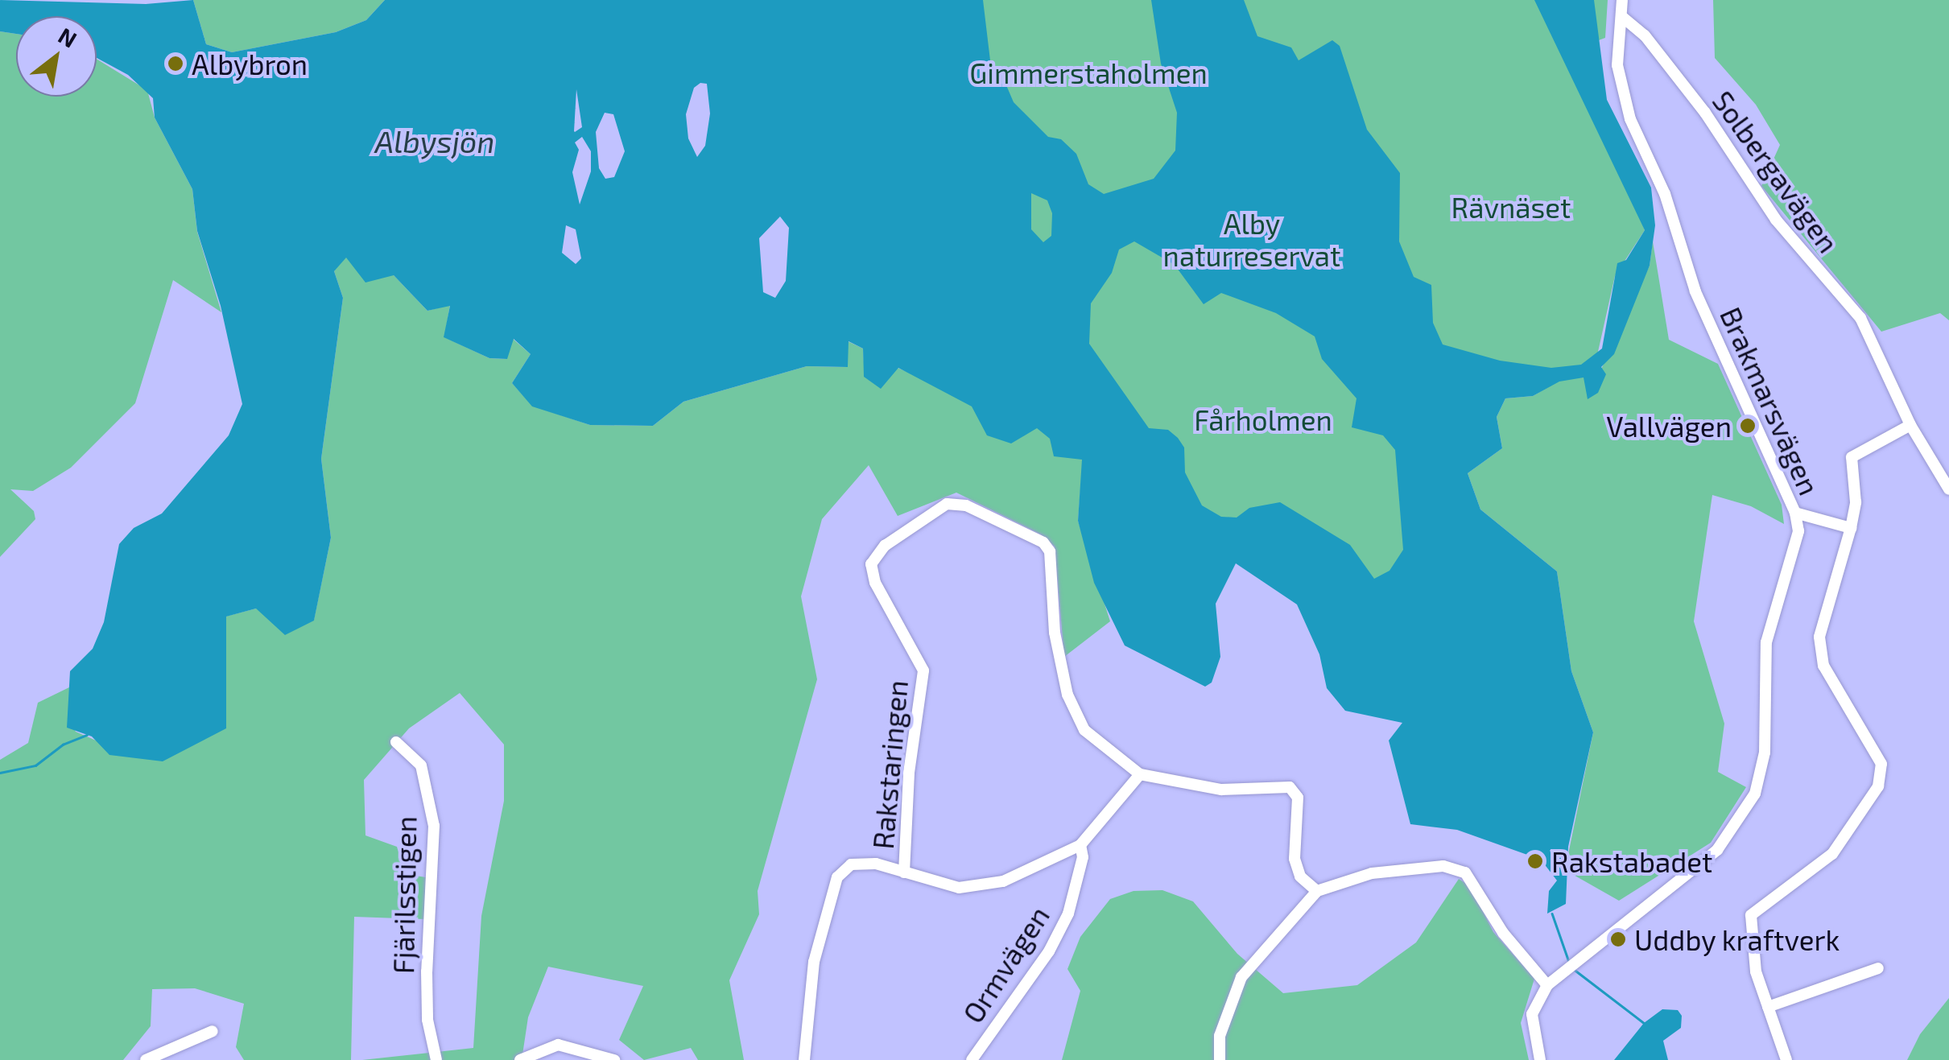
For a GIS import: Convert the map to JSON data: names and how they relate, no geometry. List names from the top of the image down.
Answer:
{
  "streets": {
    "street": [
      "Solbergavägen",
      "Brakmarsvägen",
      "Rakstaringen",
      "Fjärilsstigen",
      "Ormvägen"
    ]
  },
  "crossings": [
    ["Solbergavägen", "Brakmarsvägen"]
  ],
  "water": ["Albysjön"],
  "parks": [
    "Gimmerstaholmen",
    "Rävnäset",
    "Alby naturreservat",
    "Fårholmen"
  ],
  "places": [
    "Albybron",
    "Vallvägen",
    "Rakstabadet",
    "Uddby kraftverk"
  ],
  "north": "top right"
}
